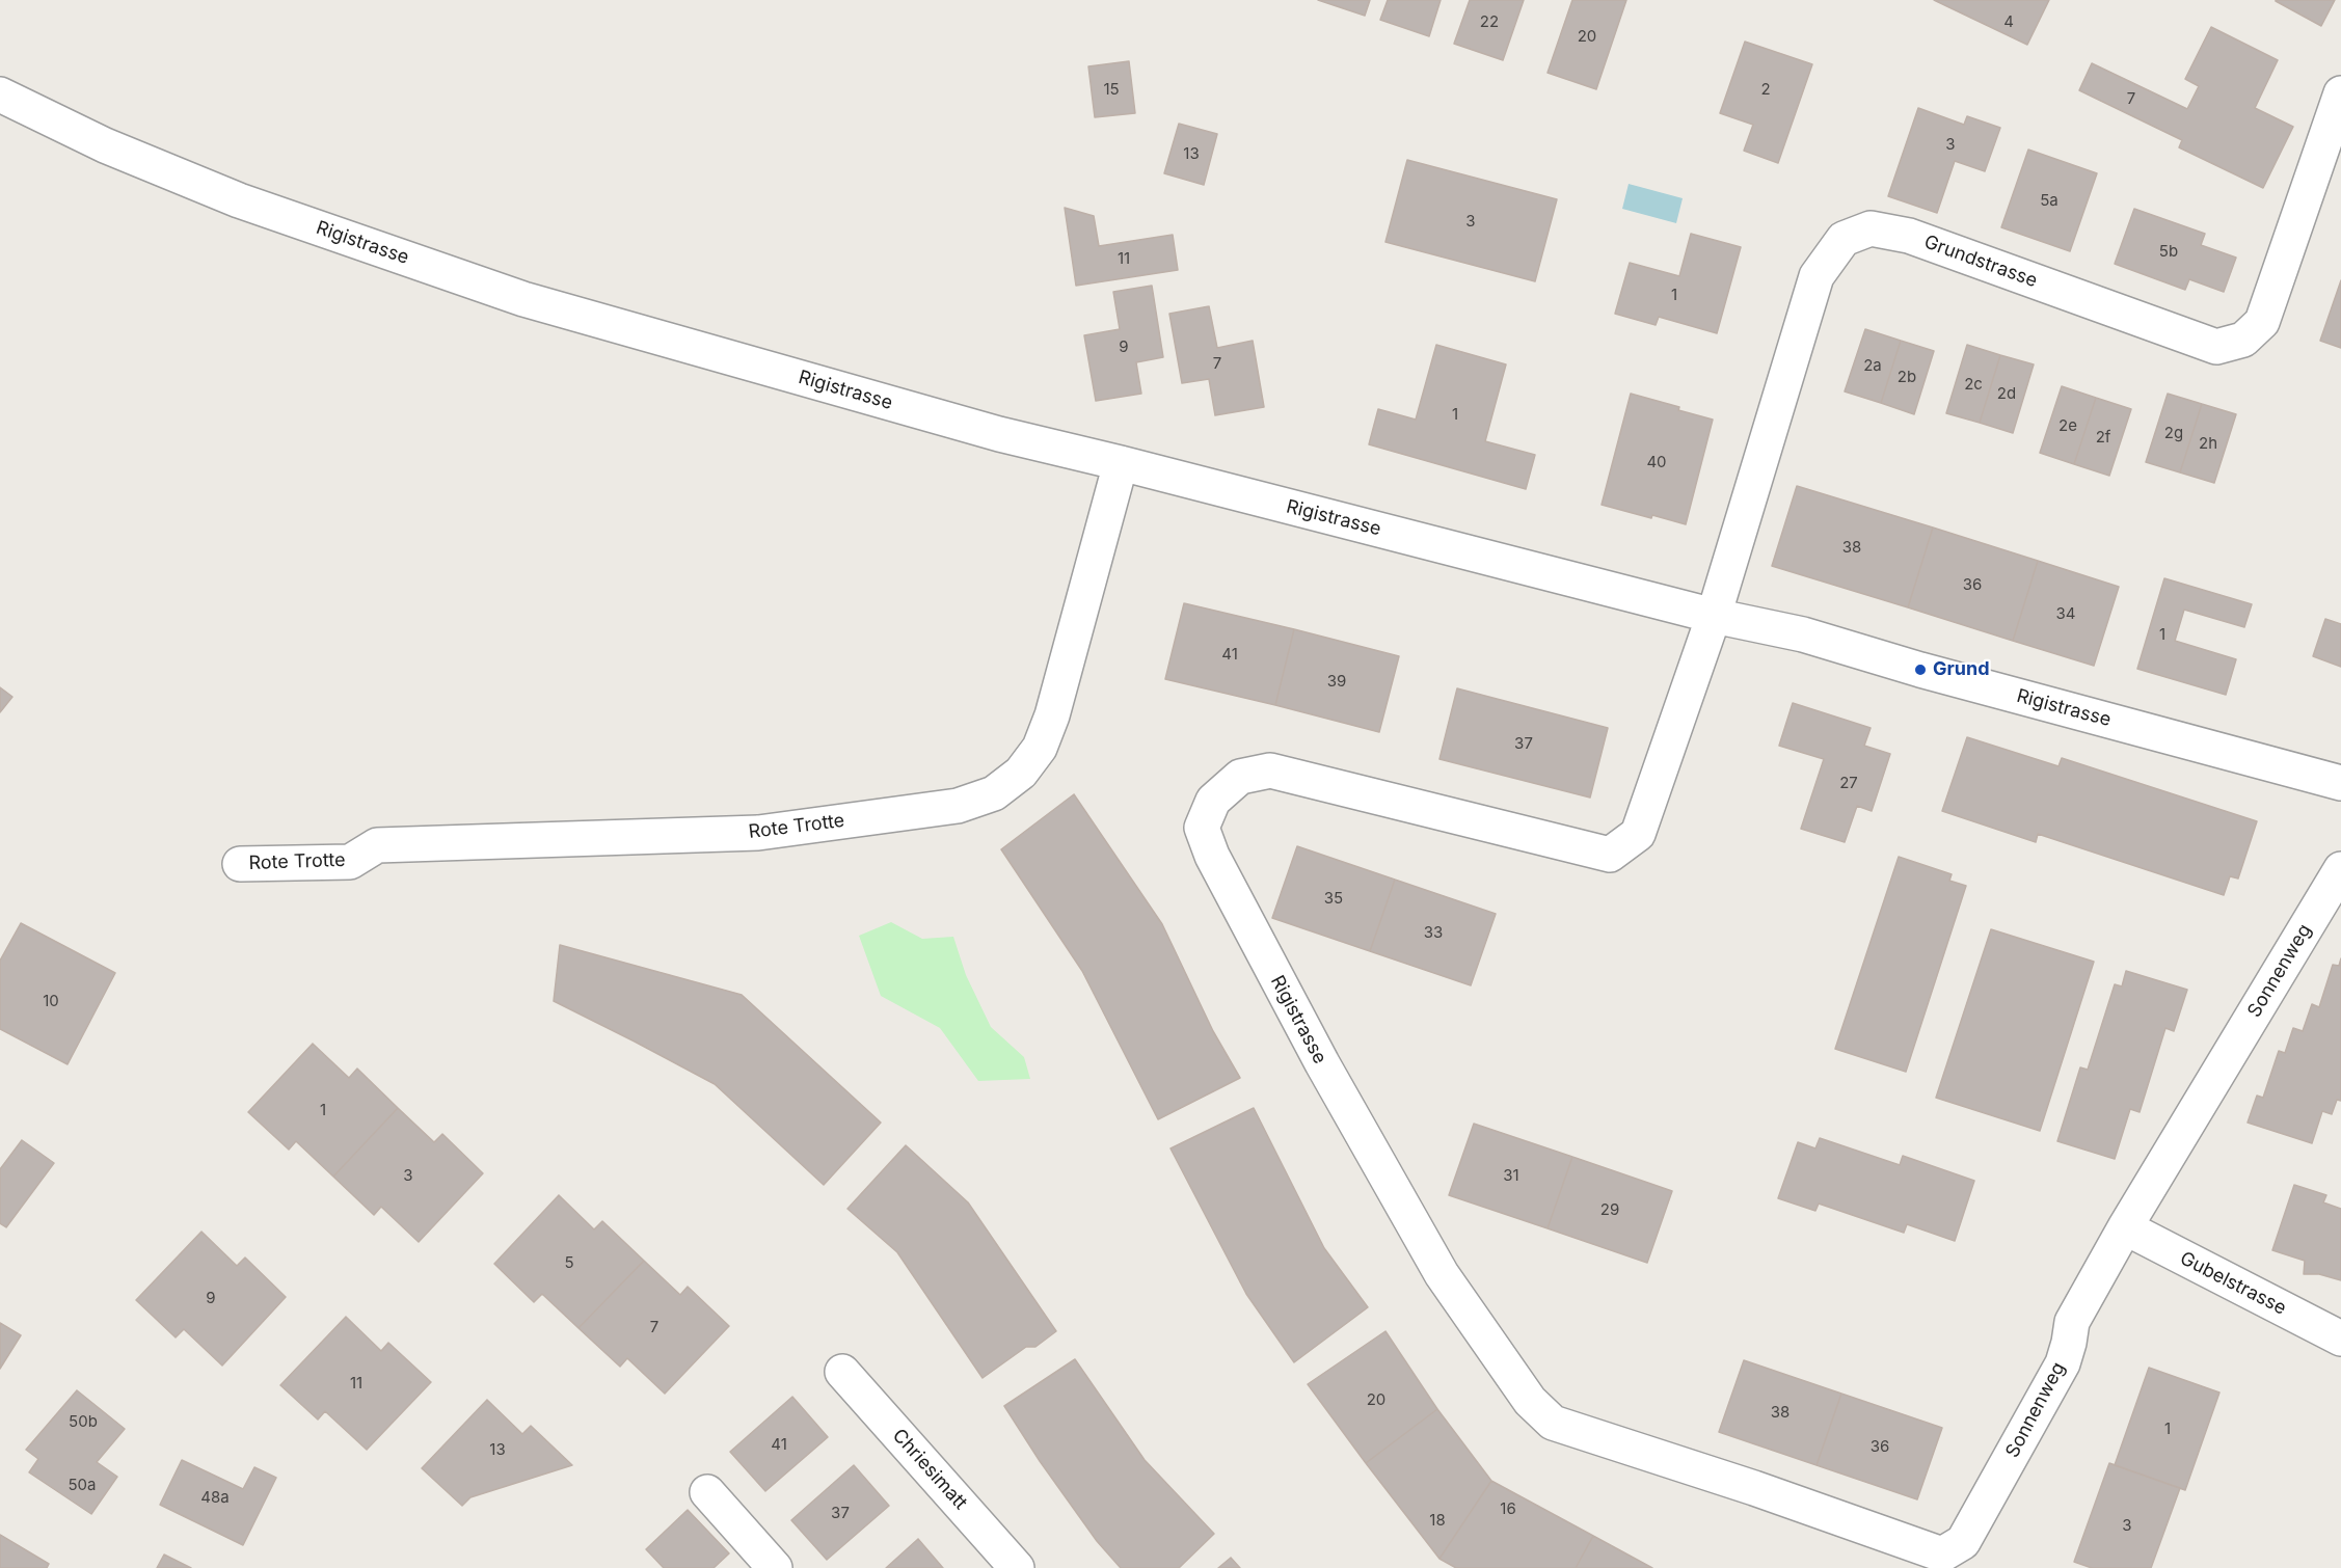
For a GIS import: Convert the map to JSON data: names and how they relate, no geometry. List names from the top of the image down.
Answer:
{
  "streets": {
    "street": [
      "Rigistrasse",
      "Grundstrasse",
      "Rote Trotte",
      "Sonnenweg",
      "Gubelstrasse",
      "Chriesimatt"
    ]
  },
  "crossings": [
    ["Rigistrasse", "Grundstrasse"],
    ["Rigistrasse", "Rote Trotte"],
    ["Rigistrasse", "Sonnenweg"],
    ["Sonnenweg", "Gubelstrasse"]
  ],
  "places": ["Grund"],
  "house_numbers": [
    "22",
    "4",
    "20",
    "15",
    "2",
    "7",
    "3",
    "13",
    "5a",
    "3",
    "5b",
    "11",
    "1",
    "9",
    "7",
    "2a",
    "2b",
    "2c",
    "2d",
    "1",
    "2e",
    "2g",
    "2f",
    "2h",
    "40",
    "38",
    "36",
    "34",
    "1",
    "41",
    "39",
    "37",
    "27",
    "35",
    "33",
    "10",
    "1",
    "3",
    "31",
    "29",
    "5",
    "9",
    "7",
    "11",
    "20",
    "38",
    "50b",
    "1",
    "41",
    "36",
    "13",
    "50a",
    "48a",
    "16",
    "37",
    "18",
    "3"
  ]
}
